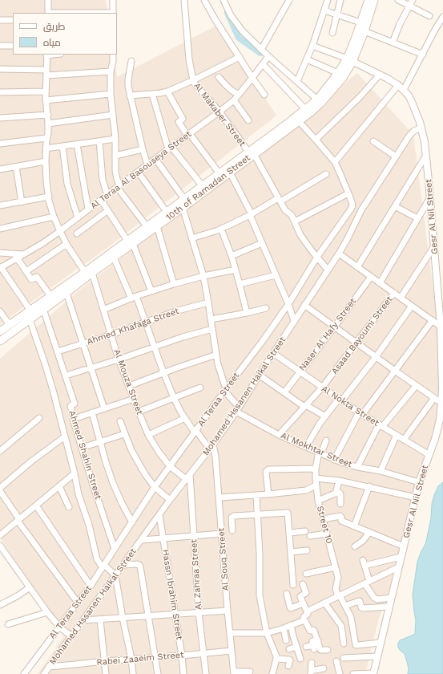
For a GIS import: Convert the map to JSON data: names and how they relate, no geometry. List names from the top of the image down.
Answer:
{
  "streets": {
    "main road": ["10th of Ramadan Street"],
    "street": [
      "Al Makaber Street",
      "Al Teraa Al Basouseya Street",
      "Gesr Al Nil Street",
      "Ahmed Khafaga Street",
      "Naser Al Hafy Street",
      "Asaad Bayoumi Street",
      "Al Mouza Street",
      "Mohamed Hssanen Haikal Street",
      "Al Teraa Street",
      "Al Nokta Street",
      "Al Mokhtar Street",
      "Ahmed Shahin Street",
      "Street 10",
      "Al Souq Street",
      "Al Zahraa Street",
      "Hassn Ibrahim Street",
      "Rabei Zaaeim Street"
    ]
  },
  "crossings": [
    ["Al Makaber Street", "Al Teraa Al Basouseya Street"],
    ["Al Makaber Street", "10th of Ramadan Street"],
    ["Al Makaber Street", "Mohamed Hssanen Haikal Street"],
    ["Al Makaber Street", "Al Teraa Street"],
    ["10th of Ramadan Street", "Gesr Al Nil Street"],
    ["10th of Ramadan Street", "Al Mouza Street"],
    ["10th of Ramadan Street", "Al Teraa Street"],
    ["10th of Ramadan Street", "Ahmed Shahin Street"],
    ["Gesr Al Nil Street", "Mohamed Hssanen Haikal Street"],
    ["Gesr Al Nil Street", "Al Nokta Street"],
    ["Gesr Al Nil Street", "Al Mokhtar Street"],
    ["Ahmed Khafaga Street", "Al Mouza Street"],
    ["Ahmed Khafaga Street", "Ahmed Shahin Street"],
    ["Naser Al Hafy Street", "Al Nokta Street"],
    ["Asaad Bayoumi Street", "Al Nokta Street"],
    ["Asaad Bayoumi Street", "Al Mokhtar Street"],
    ["Al Mouza Street", "Mohamed Hssanen Haikal Street"],
    ["Al Mouza Street", "Al Teraa Street"],
    ["Mohamed Hssanen Haikal Street", "Al Nokta Street"],
    ["Mohamed Hssanen Haikal Street", "Al Mokhtar Street"],
    ["Mohamed Hssanen Haikal Street", "Al Souq Street"],
    ["Mohamed Hssanen Haikal Street", "Al Zahraa Street"],
    ["Mohamed Hssanen Haikal Street", "Hassn Ibrahim Street"],
    ["Mohamed Hssanen Haikal Street", "Rabei Zaaeim Street"],
    ["Al Teraa Street", "Al Mokhtar Street"],
    ["Al Teraa Street", "Ahmed Shahin Street"],
    ["Al Mokhtar Street", "Street 10"],
    ["Al Souq Street", "Rabei Zaaeim Street"],
    ["Al Zahraa Street", "Rabei Zaaeim Street"],
    ["Hassn Ibrahim Street", "Rabei Zaaeim Street"]
  ],
  "legend": ["طريق", "مياه"]
}
